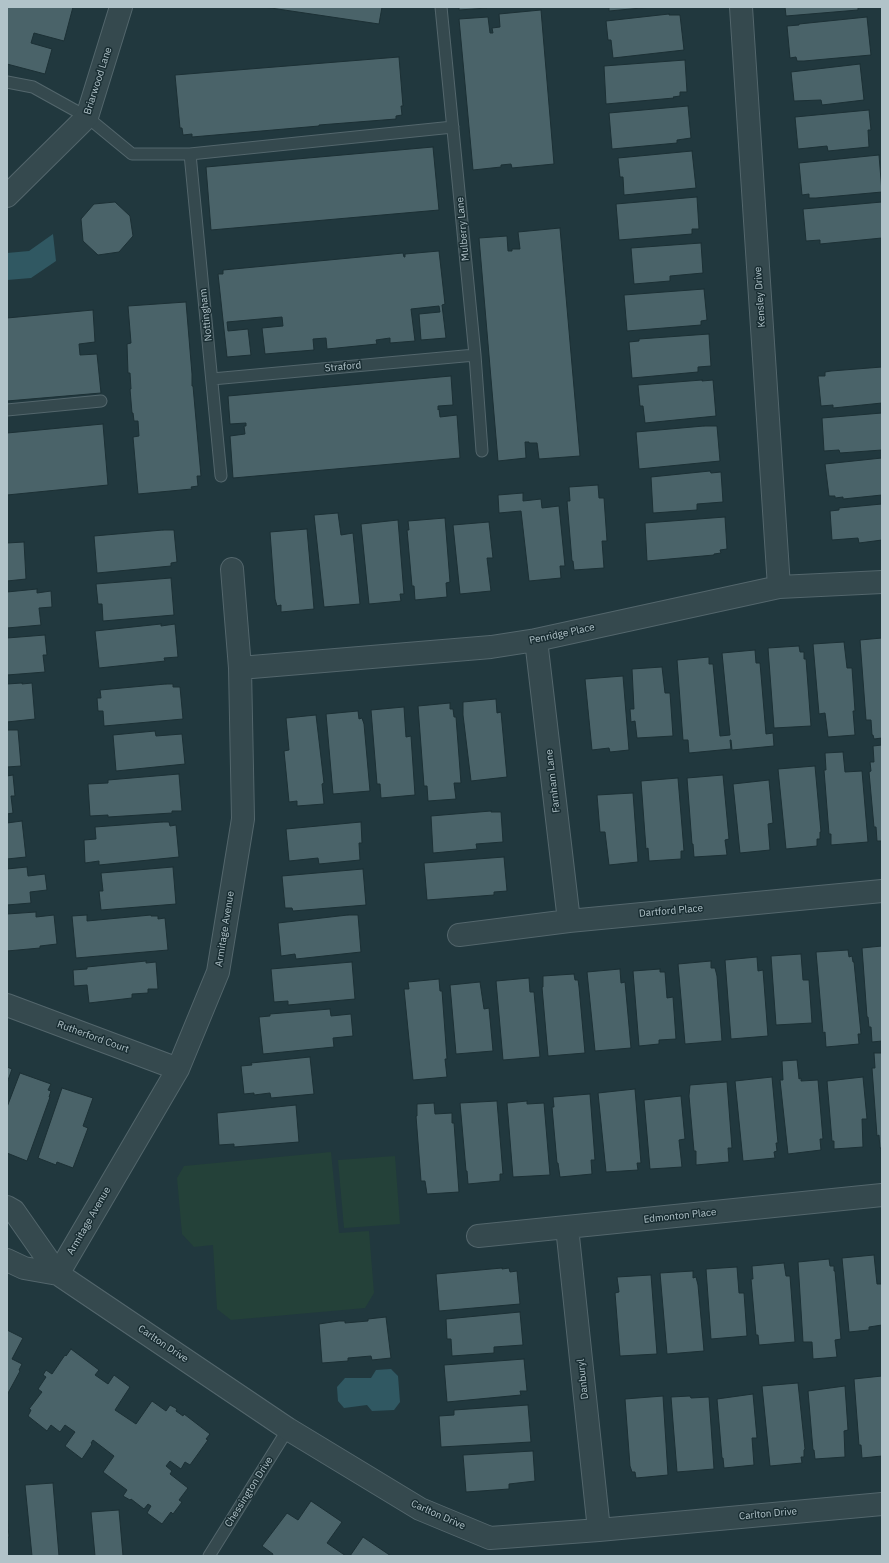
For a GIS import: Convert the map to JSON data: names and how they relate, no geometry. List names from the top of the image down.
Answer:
{
  "streets": {
    "street": [
      "Briarwood Lane",
      "Kensley Drive",
      "Penridge Place",
      "Farnham Lane",
      "Dartford Place",
      "Armitage Avenue",
      "Rutherford Court",
      "Edmonton Place",
      "Carlton Drive",
      "Danburyl"
    ],
    "lane": [
      "Mulberry Lane",
      "Nottingham",
      "Straford",
      "Chessington Drive"
    ]
  },
  "crossings": [
    ["Mulberry Lane", "Straford"],
    ["Kensley Drive", "Penridge Place"],
    ["Nottingham", "Straford"],
    ["Penridge Place", "Farnham Lane"],
    ["Penridge Place", "Armitage Avenue"],
    ["Farnham Lane", "Dartford Place"],
    ["Armitage Avenue", "Rutherford Court"],
    ["Armitage Avenue", "Carlton Drive"],
    ["Edmonton Place", "Danburyl"],
    ["Carlton Drive", "Danburyl"],
    ["Carlton Drive", "Chessington Drive"]
  ]
}
